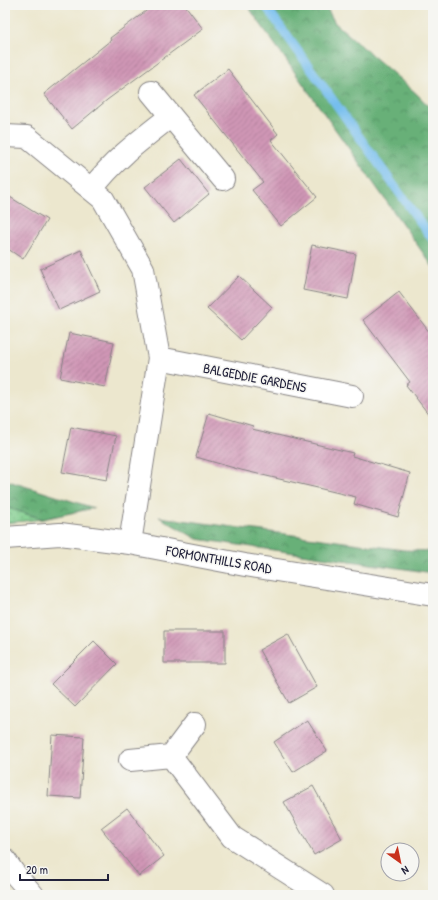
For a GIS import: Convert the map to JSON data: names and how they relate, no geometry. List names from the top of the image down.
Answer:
{
  "streets": {
    "street": ["BALGEDDIE GARDENS", "FORMONTHILLS ROAD"]
  },
  "scale_bar": "20 m",
  "north": "bottom right"
}
